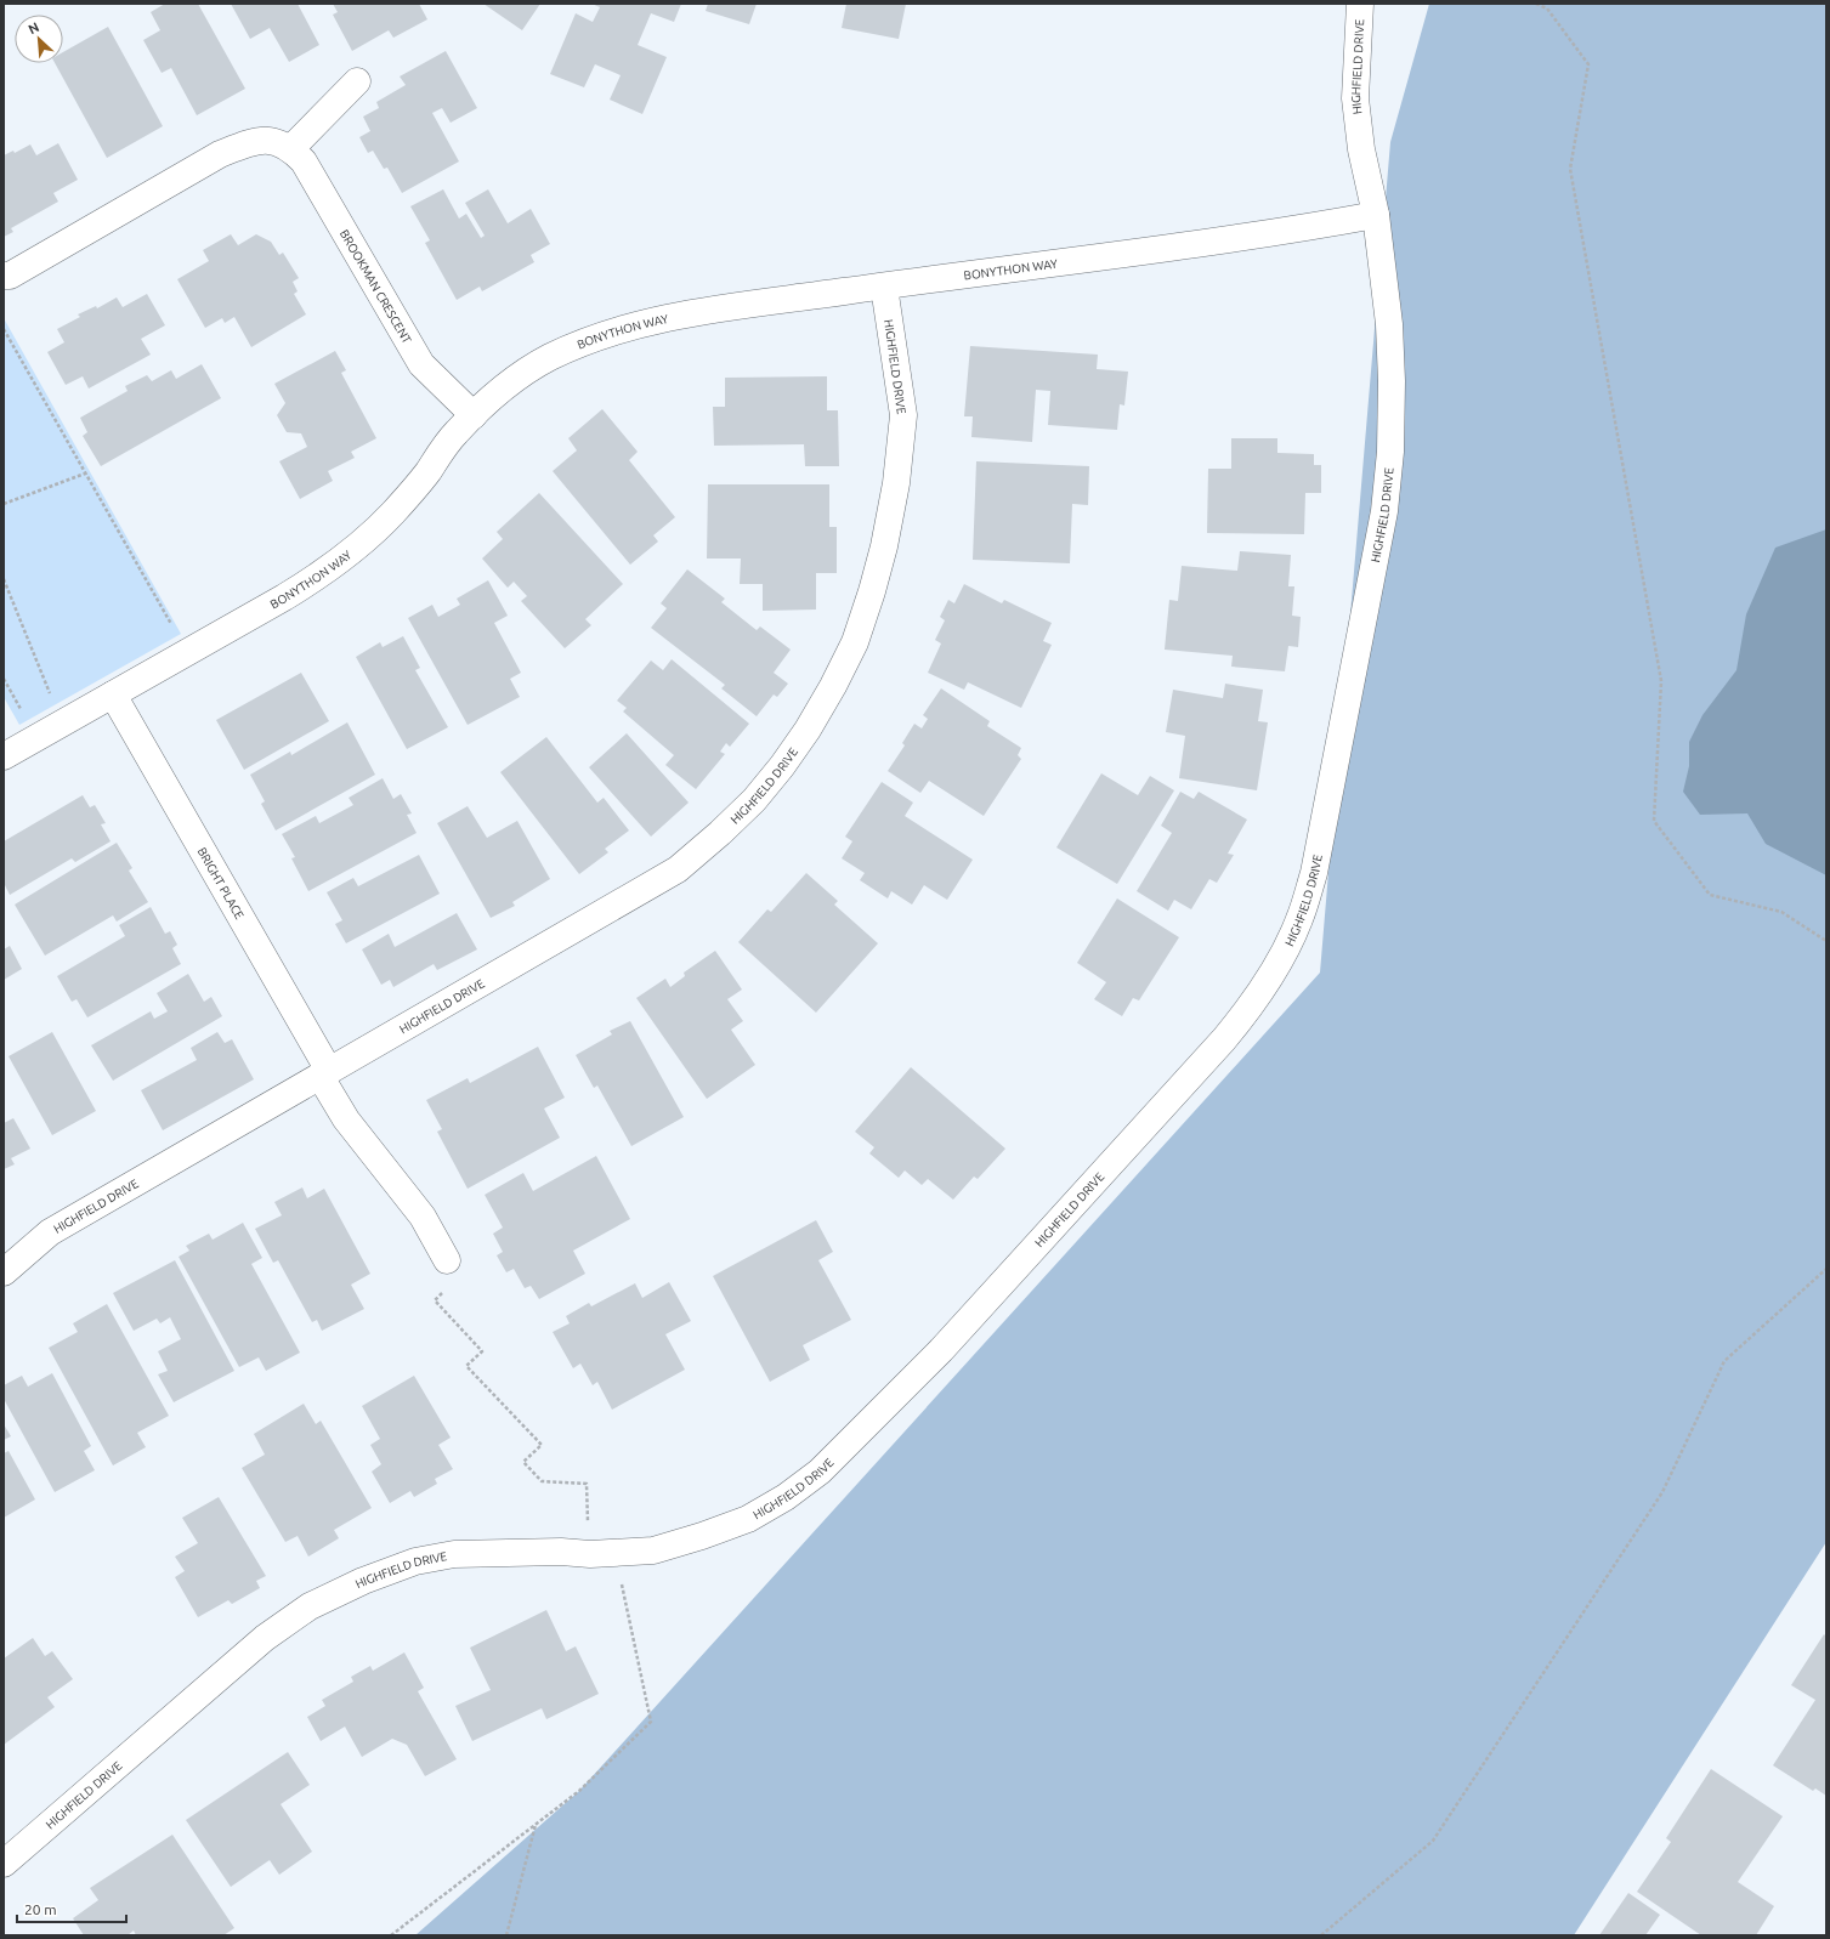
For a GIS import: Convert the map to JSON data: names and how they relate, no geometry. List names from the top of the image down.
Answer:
{
  "streets": {
    "street": [
      "HIGHFIELD DRIVE",
      "BONYTHON WAY",
      "BROOKMAN CRESCENT",
      "BRIGHT PLACE"
    ]
  },
  "crossings": [
    ["HIGHFIELD DRIVE", "BONYTHON WAY"],
    ["HIGHFIELD DRIVE", "BRIGHT PLACE"],
    ["BONYTHON WAY", "BROOKMAN CRESCENT"],
    ["BONYTHON WAY", "BRIGHT PLACE"]
  ],
  "scale_bar": "20 m",
  "north": "top left"
}
